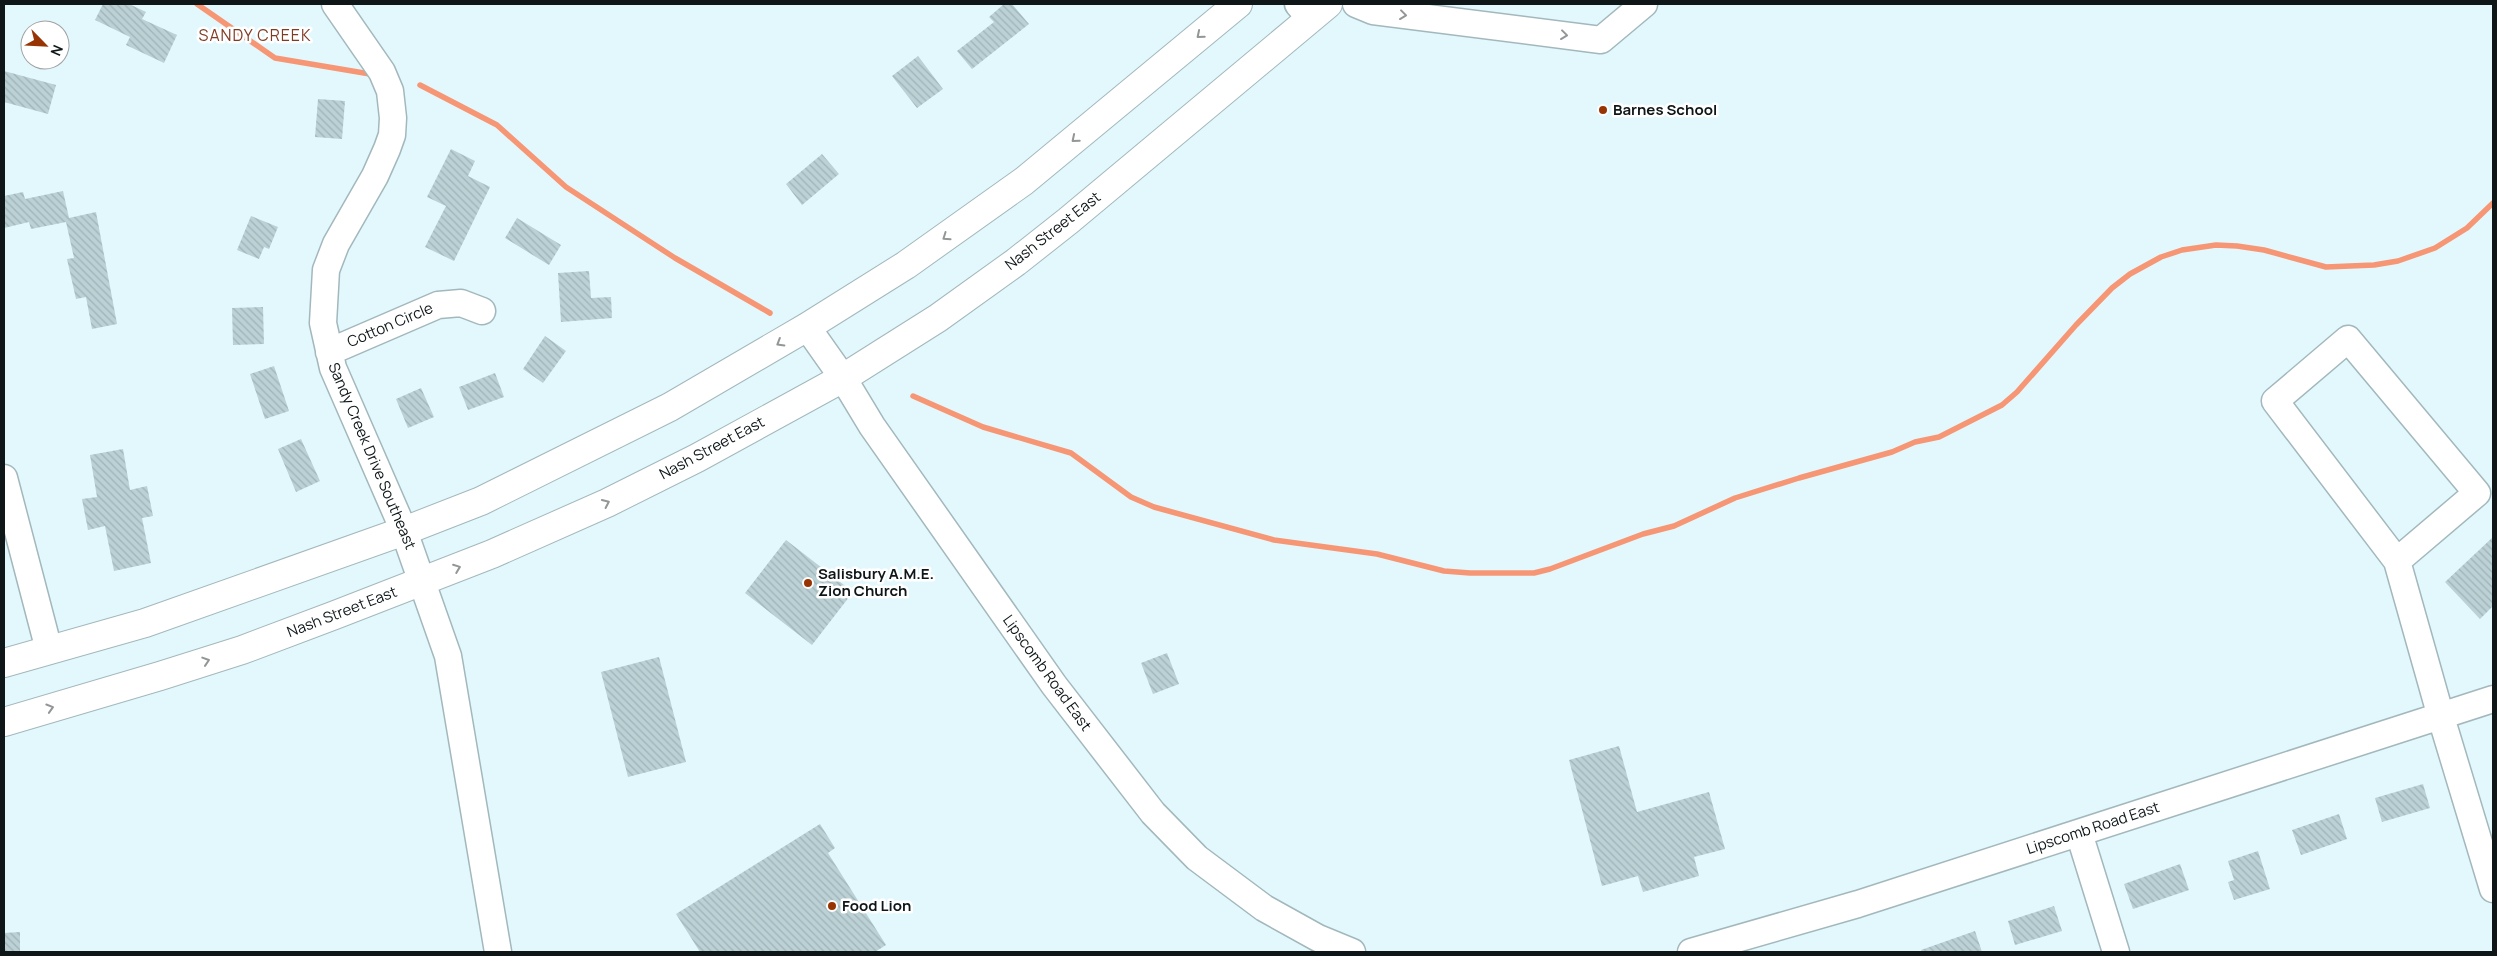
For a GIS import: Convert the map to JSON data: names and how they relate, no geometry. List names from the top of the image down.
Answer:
{
  "streets": {
    "main road": ["Nash Street East"],
    "street": ["Cotton Circle", "Sandy Creek Drive Southeast", "Lipscomb Road East"]
  },
  "crossings": [
    ["Nash Street East", "Sandy Creek Drive Southeast"],
    ["Nash Street East", "Lipscomb Road East"],
    ["Cotton Circle", "Sandy Creek Drive Southeast"]
  ],
  "districts": ["SANDY CREEK"],
  "places": ["Barnes School", "Salisbury A.M.E. Zion Church", "Food Lion"],
  "north": "bottom right"
}
